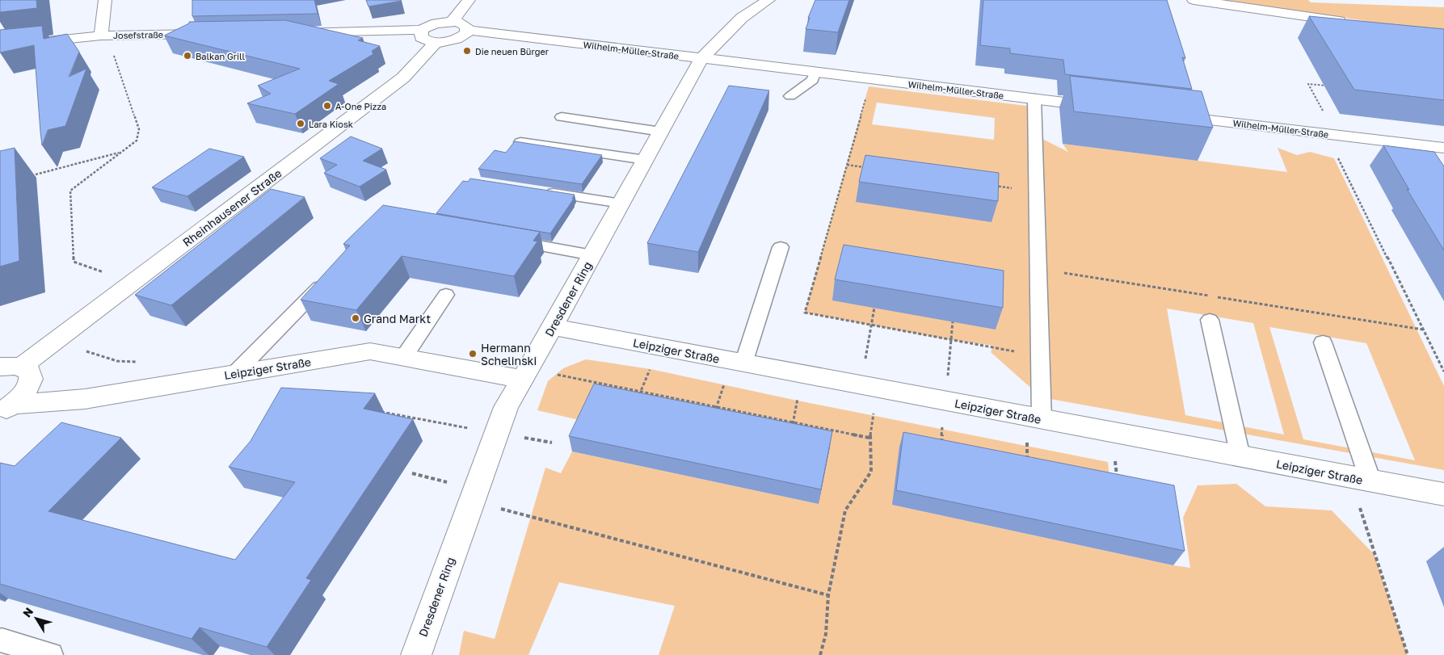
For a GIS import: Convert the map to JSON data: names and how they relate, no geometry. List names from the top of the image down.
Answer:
{
  "streets": {
    "street": [
      "Josefstraße",
      "Wilhelm-Müller-Straße",
      "Rheinhausener Straße",
      "Dresdener Ring",
      "Leipziger Straße"
    ]
  },
  "crossings": [
    ["Wilhelm-Müller-Straße", "Dresdener Ring"],
    ["Rheinhausener Straße", "Leipziger Straße"],
    ["Dresdener Ring", "Leipziger Straße"]
  ],
  "places": [
    "Die neuen Bürger",
    "Balkan Grill",
    "A-One Pizza",
    "Lara Kiosk",
    "Grand Markt",
    "Hermann Schelinski"
  ],
  "north": "top left"
}
